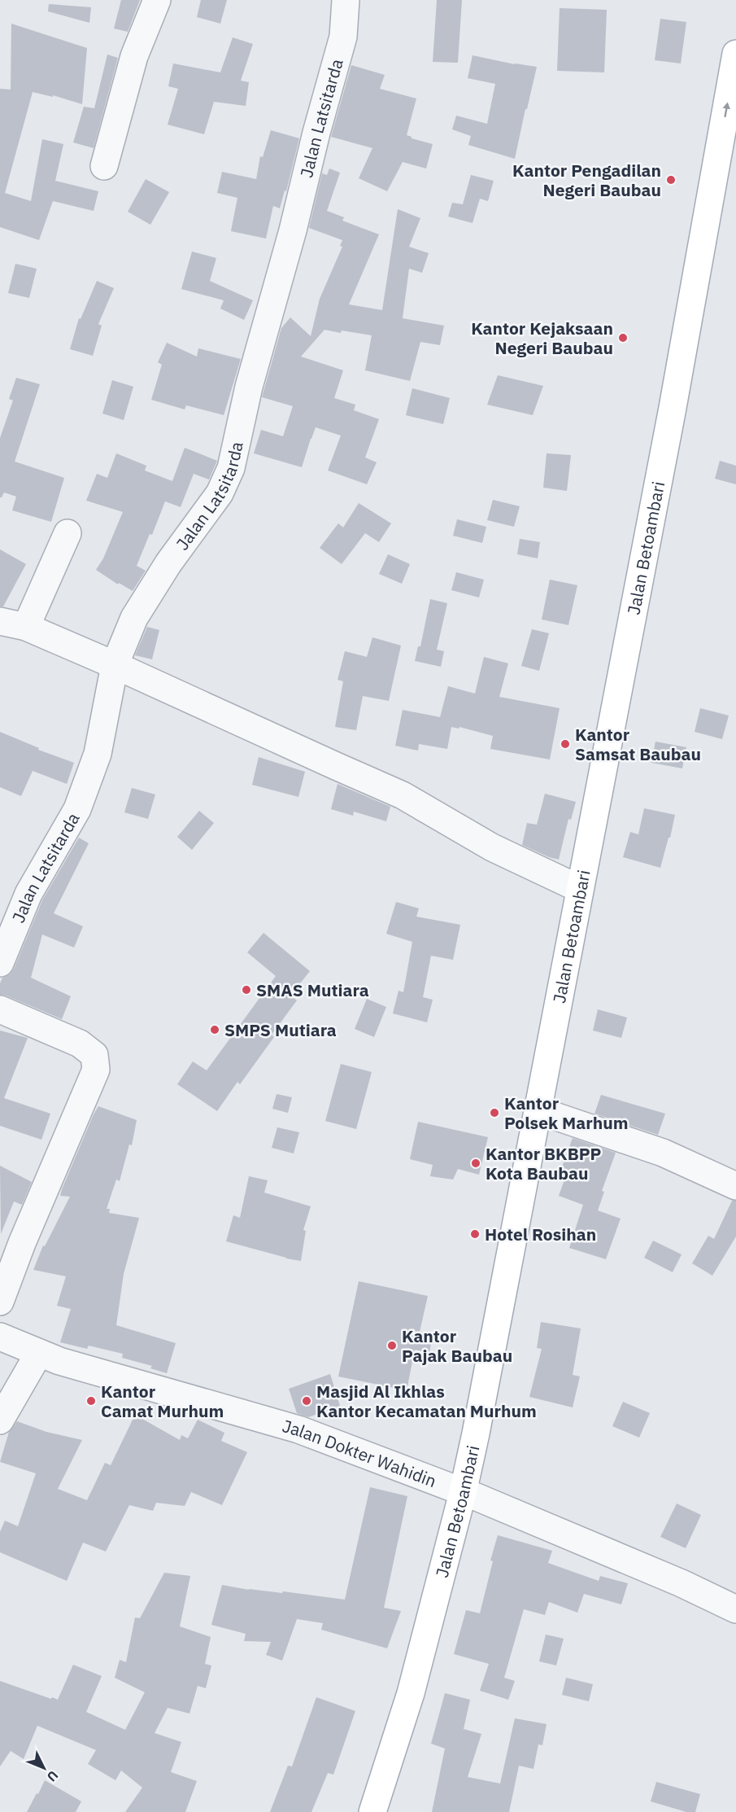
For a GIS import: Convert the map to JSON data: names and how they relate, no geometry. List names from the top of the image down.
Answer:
{
  "streets": {
    "main road": ["Jalan Betoambari"],
    "street": ["Jalan Latsitarda", "Jalan Dokter Wahidin"]
  },
  "crossings": [
    ["Jalan Betoambari", "Jalan Dokter Wahidin"]
  ],
  "places": [
    "Kantor Pengadilan Negeri Baubau",
    "Kantor Kejaksaan Negeri Baubau",
    "Kantor Samsat Baubau",
    "SMAS Mutiara",
    "SMPS Mutiara",
    "Kantor Polsek Marhum",
    "Kantor BKBPP Kota Baubau",
    "Hotel Rosihan",
    "Kantor Pajak Baubau",
    "Kantor Camat Murhum",
    "Masjid Al Ikhlas Kantor Kecamatan Murhum"
  ],
  "north": "bottom right"
}
